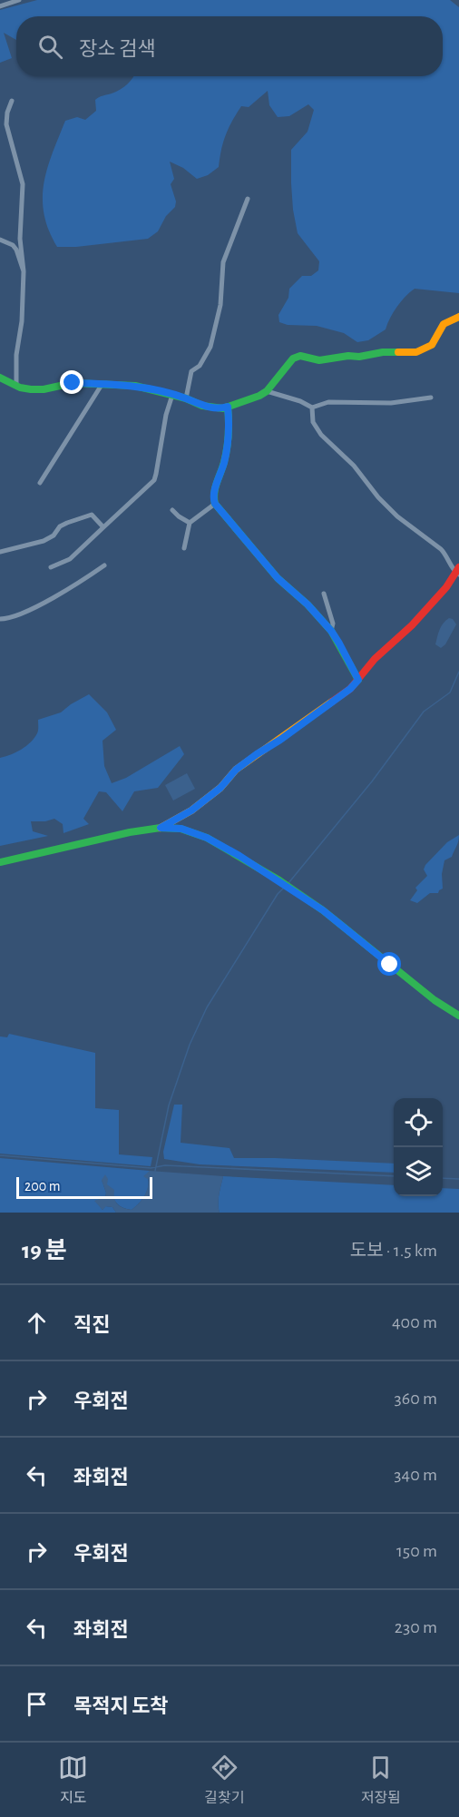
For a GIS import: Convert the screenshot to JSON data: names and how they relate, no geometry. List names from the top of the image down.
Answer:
{
  "scale_bar": "200 m",
  "page": {
    "search": "장소 검색",
    "scale": "200 m",
    "heading": ["19 분", "도보 · 1.5 km"],
    "list": [
      ["직진", "400 m"],
      ["우회전", "360 m"],
      ["좌회전", "340 m"],
      ["우회전", "150 m"],
      ["좌회전", "230 m"],
      "목적지 도착"
    ],
    "nav": ["지도", "길찾기", "저장됨"]
  }
}
